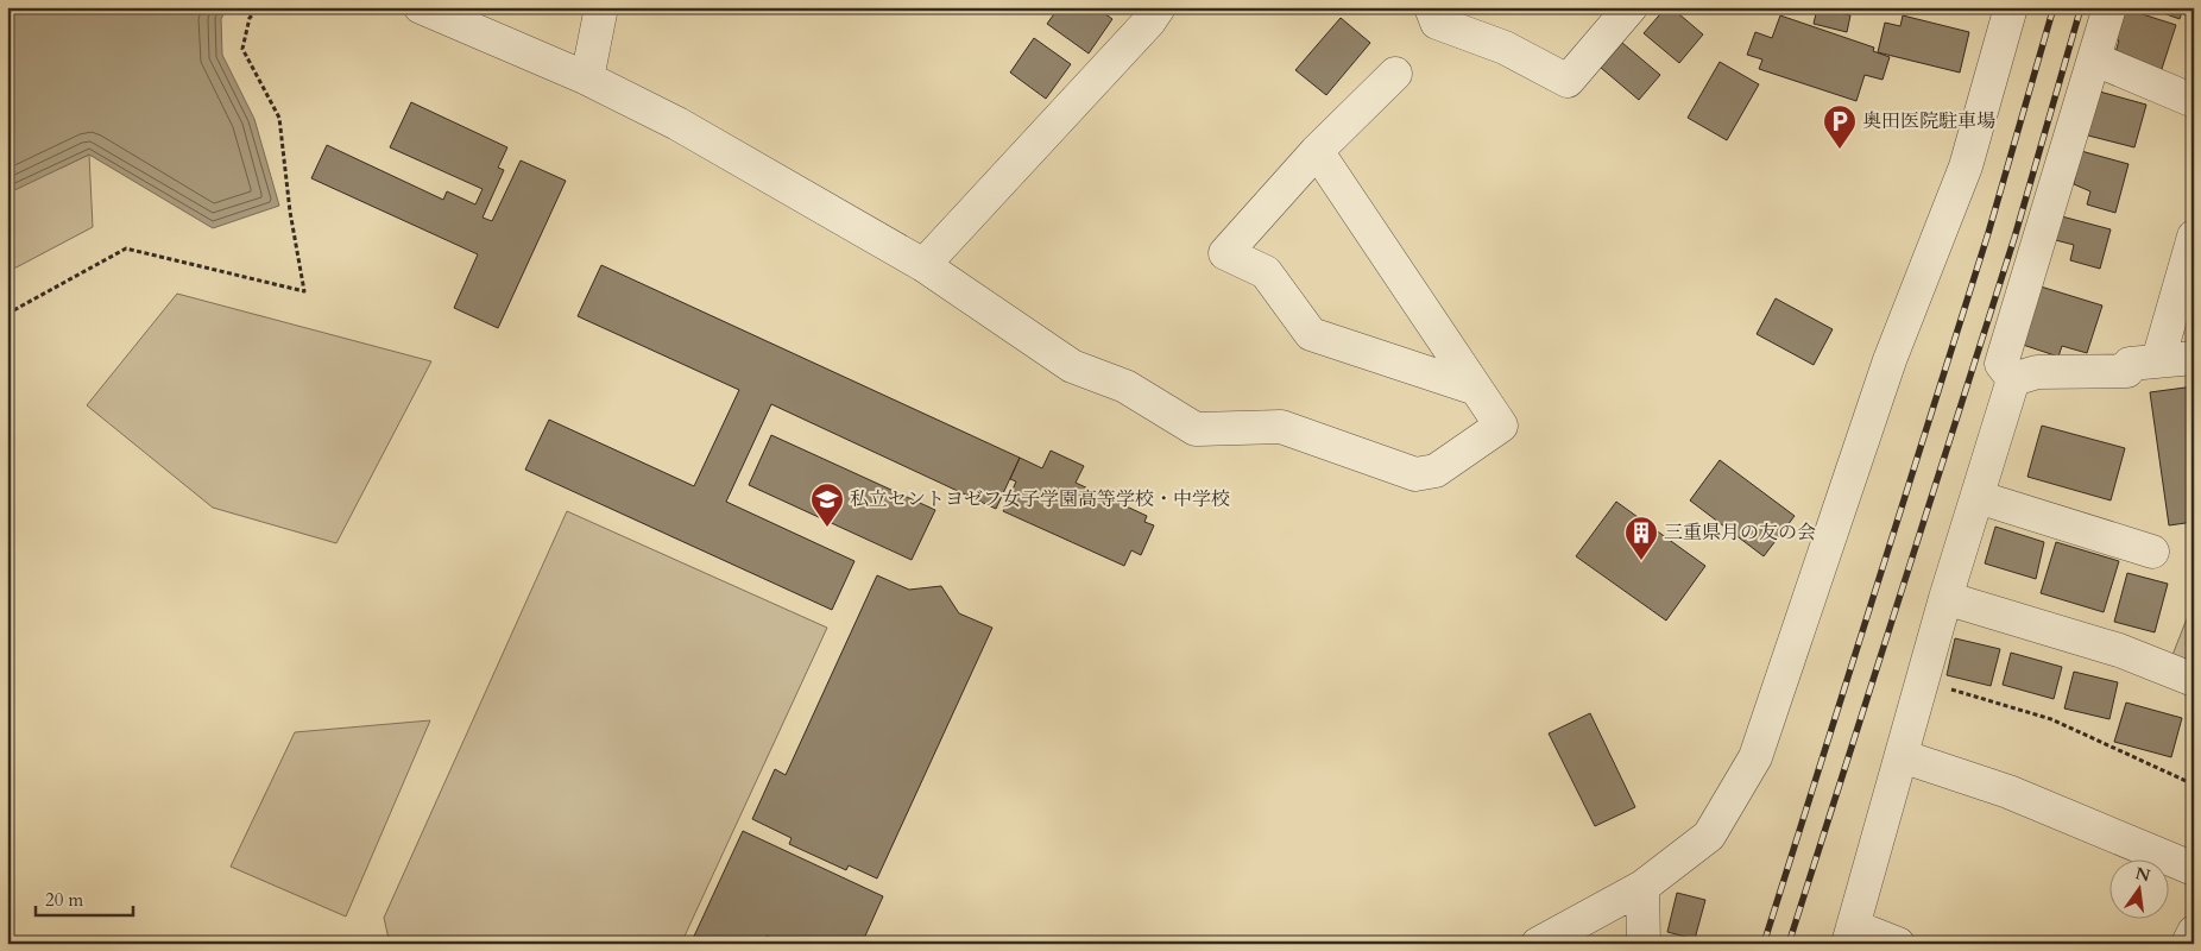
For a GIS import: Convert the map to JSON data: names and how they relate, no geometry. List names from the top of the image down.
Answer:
{
  "places": {
    "parking": ["奥田医院駐車場"],
    "school or university": ["私立セントヨゼフ女子学園高等学校・中学校"],
    "building": ["三重県月の友の会"]
  },
  "scale_bar": "20 m",
  "north": "top"
}
